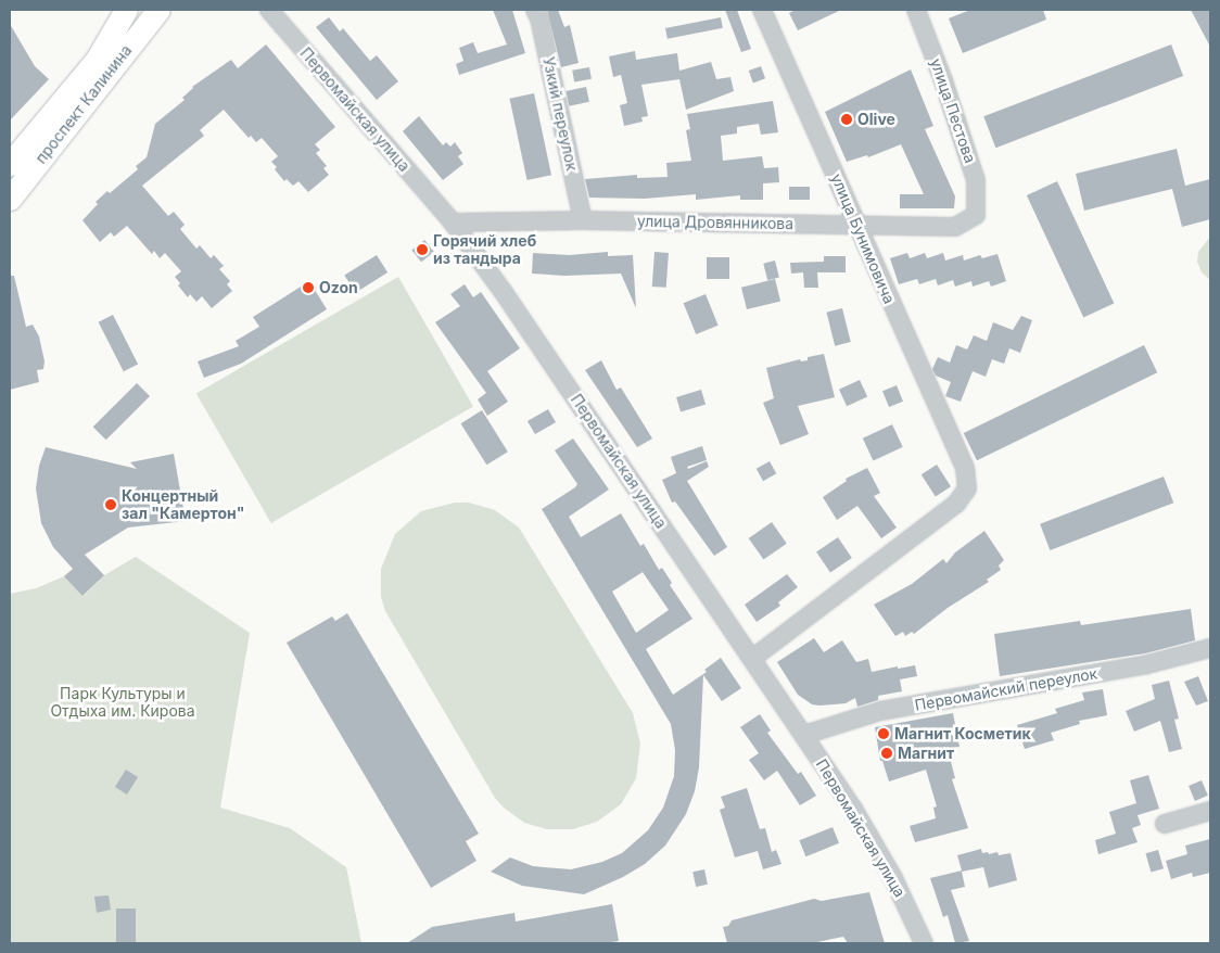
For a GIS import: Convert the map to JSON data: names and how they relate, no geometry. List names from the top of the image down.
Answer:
{
  "streets": {
    "main road": ["проспект Калинина"],
    "street": [
      "Первомайская улица",
      "улица Пестова",
      "Узкий переулок",
      "улица Дровянникова",
      "улица Бунимовича",
      "Первомайский переулок"
    ]
  },
  "crossings": [
    ["Первомайская улица", "улица Дровянникова"],
    ["Первомайская улица", "улица Бунимовича"],
    ["Первомайская улица", "Первомайский переулок"],
    ["улица Пестова", "улица Дровянникова"],
    ["Узкий переулок", "улица Дровянникова"],
    ["улица Дровянникова", "улица Бунимовича"]
  ],
  "parks": ["Парк Культуры и Отдыха им. Кирова"],
  "places": [
    "Olive",
    "Горячий хлеб из тандыра",
    "Ozon",
    "Концертный зал \"Камертон\"",
    "Магнит Косметик",
    "Магнит"
  ]
}
